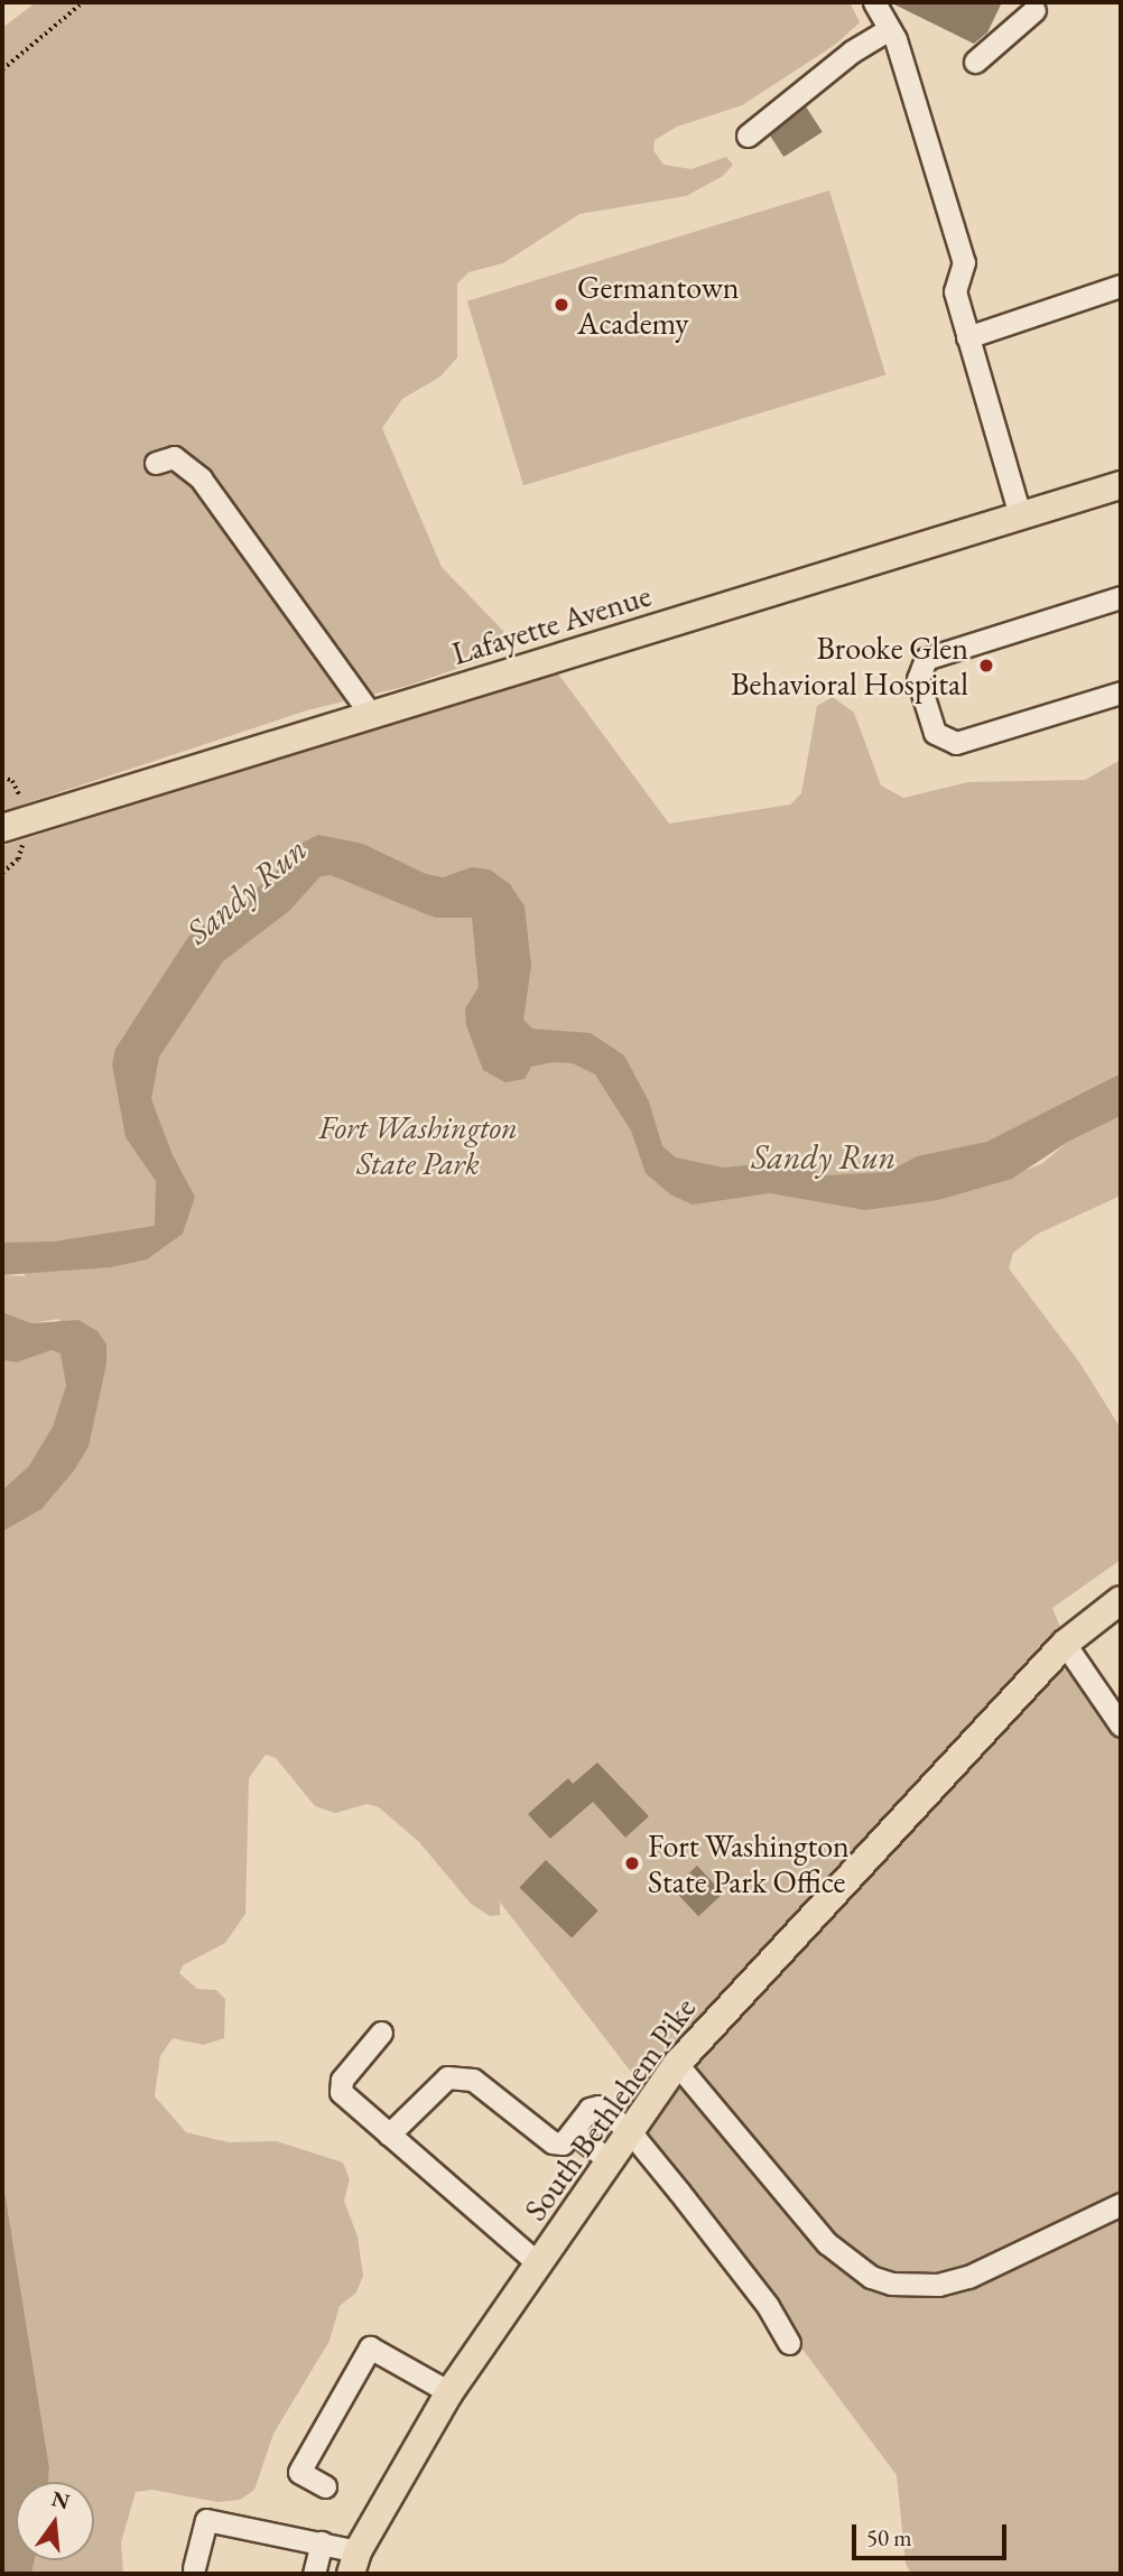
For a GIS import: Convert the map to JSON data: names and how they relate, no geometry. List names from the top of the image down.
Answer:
{
  "streets": {
    "main road": ["Lafayette Avenue", "South Bethlehem Pike"]
  },
  "water": ["Sandy Run"],
  "parks": ["Fort Washington State Park"],
  "places": ["Germantown Academy", "Brooke Glen Behavioral Hospital", "Fort Washington State Park Office"],
  "scale_bar": "50 m",
  "north": "top"
}
